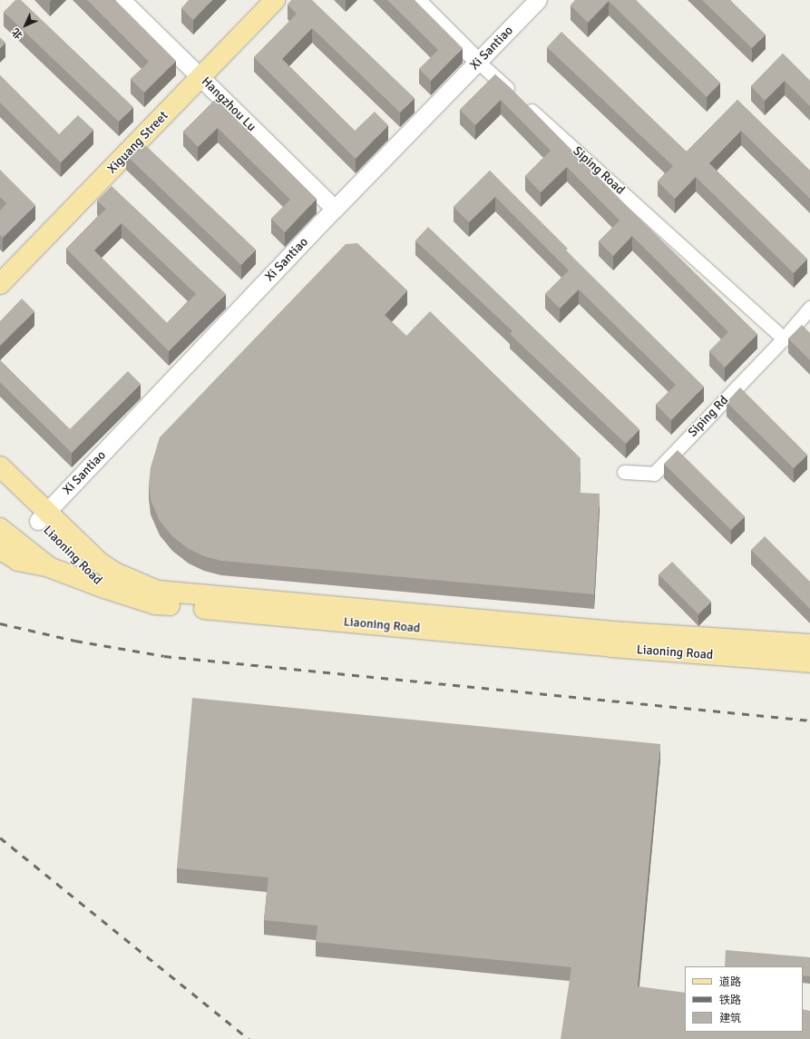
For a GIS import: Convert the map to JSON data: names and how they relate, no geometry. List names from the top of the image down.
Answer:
{
  "streets": {
    "main road": ["Xiguang Street", "Liaoning Road"],
    "street": [
      "Xi Santiao",
      "Hangzhou Lu",
      "Siping Road",
      "Siping Rd"
    ]
  },
  "crossings": [
    ["Xi Santiao", "Hangzhou Lu"],
    ["Xi Santiao", "Siping Road"],
    ["Xi Santiao", "Liaoning Road"],
    ["Hangzhou Lu", "Xiguang Street"],
    ["Siping Road", "Siping Rd"]
  ],
  "legend": ["道路", "铁路", "建筑"],
  "north": "bottom left"
}
